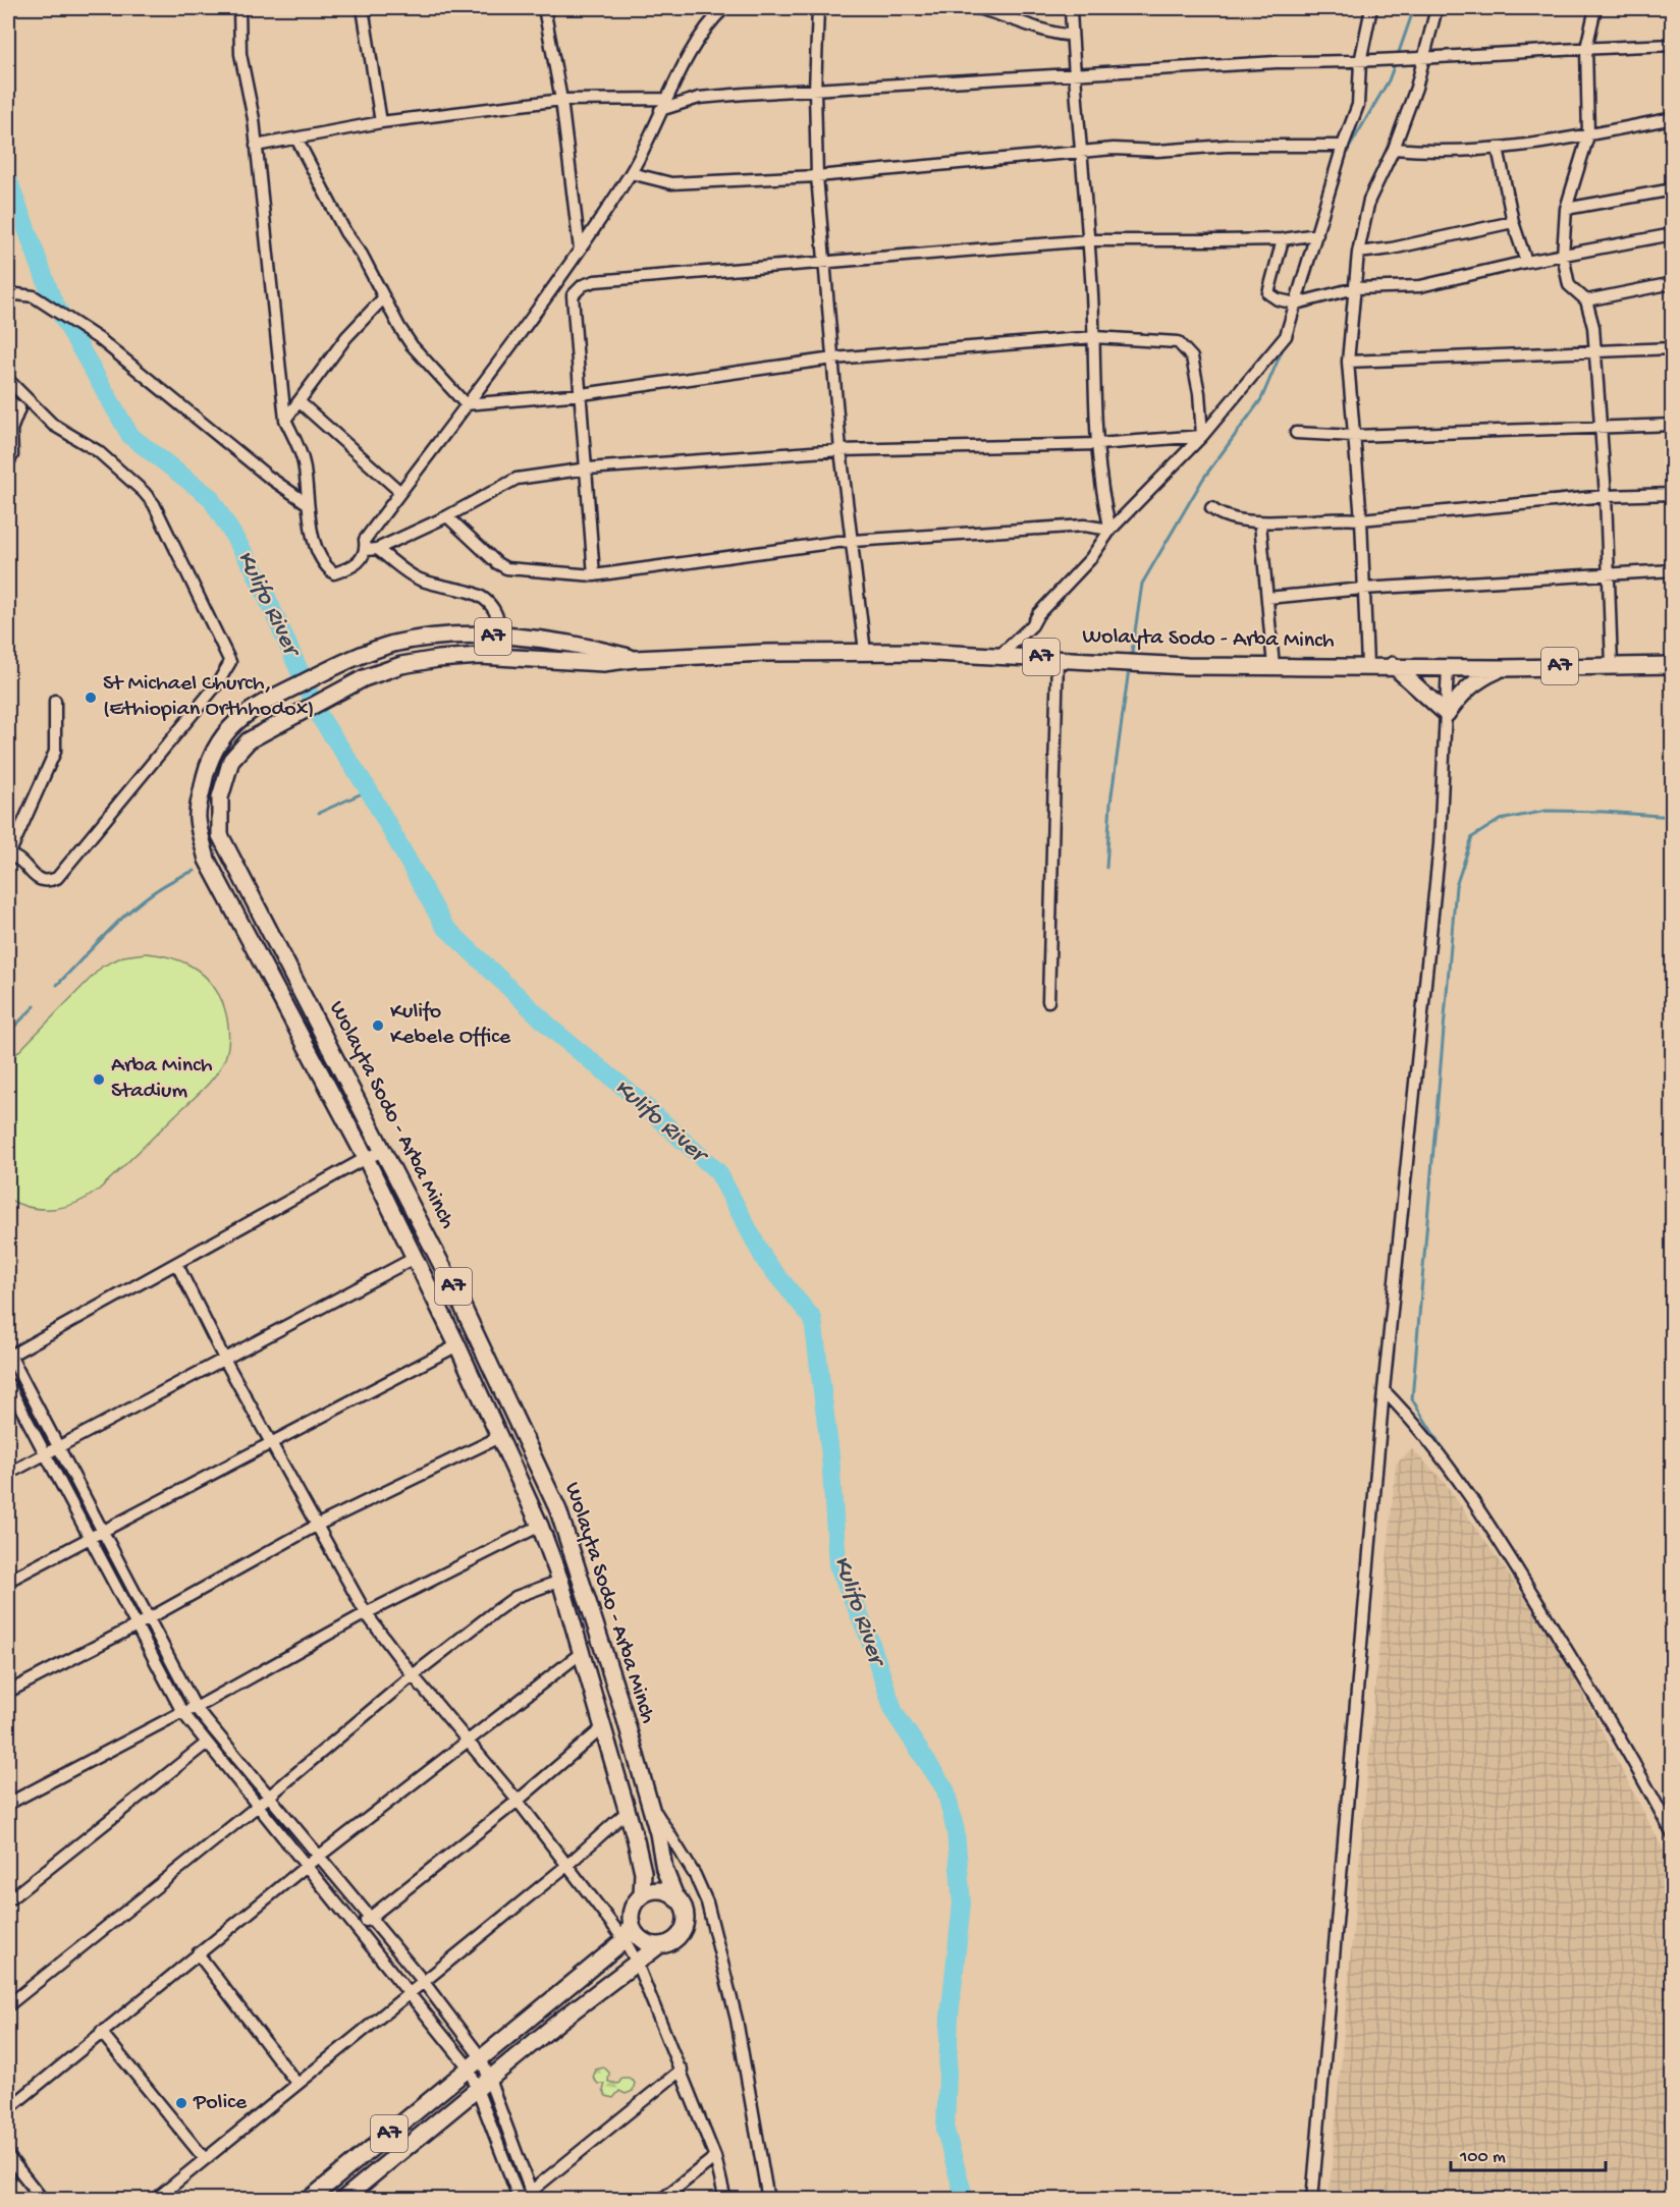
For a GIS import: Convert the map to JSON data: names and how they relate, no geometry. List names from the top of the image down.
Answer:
{
  "streets": {
    "highway": ["A7", "Wolayta Sodo - Arba Minch"]
  },
  "crossings": [
    ["A7", "Wolayta Sodo - Arba Minch"]
  ],
  "water": ["Kulifo River"],
  "places": [
    "St Michael Church, (Ethiopian Orthhodox)",
    "Kulifo Kebele Office",
    "Arba Minch Stadium",
    "Police"
  ],
  "scale_bar": "100 m"
}
